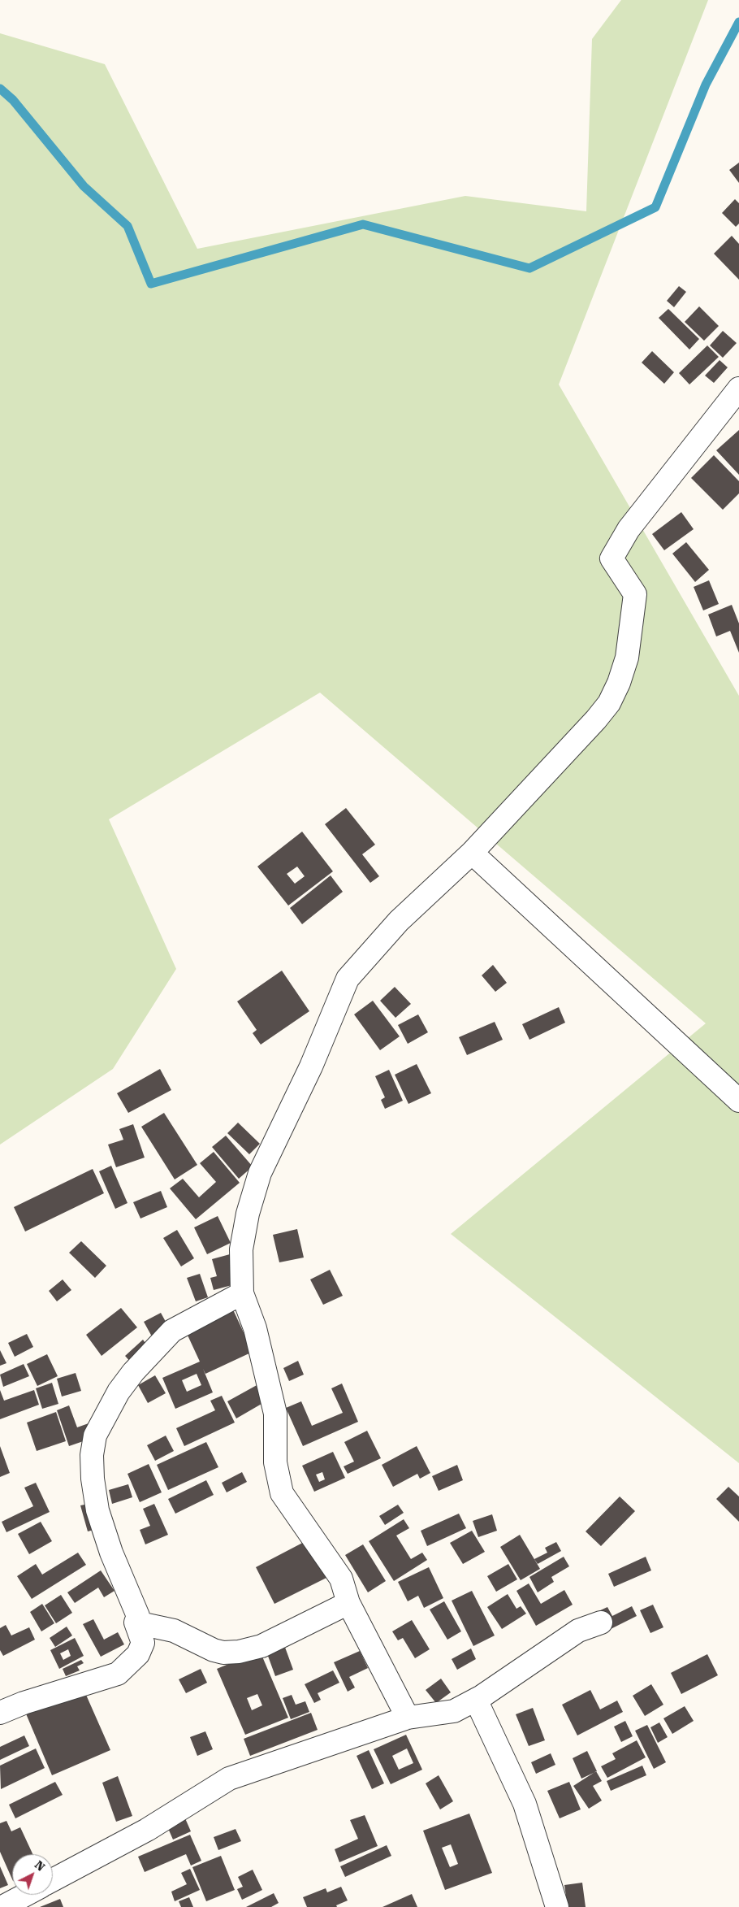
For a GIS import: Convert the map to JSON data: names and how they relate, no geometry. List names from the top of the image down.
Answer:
{
  "north": "top right"
}
